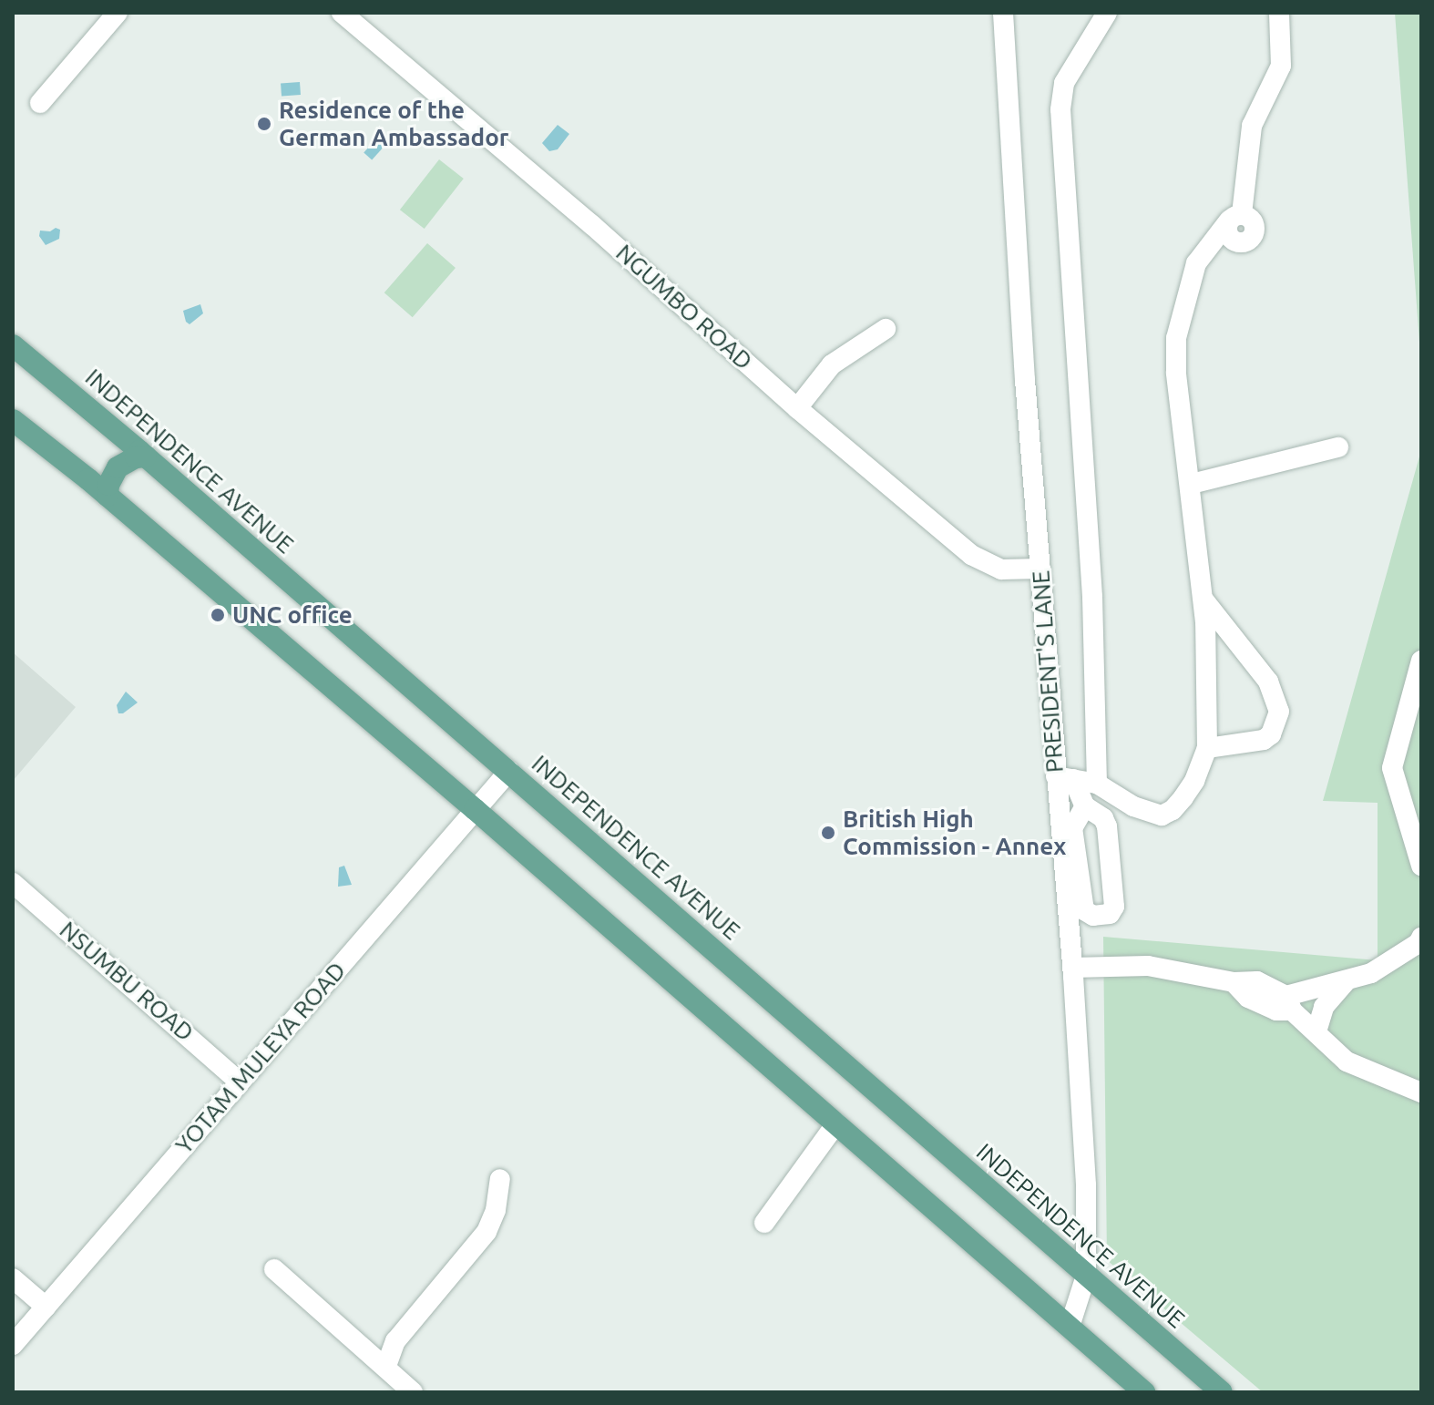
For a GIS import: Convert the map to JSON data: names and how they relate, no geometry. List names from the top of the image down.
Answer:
{
  "streets": {
    "main road": ["INDEPENDENCE AVENUE"],
    "street": [
      "NGUMBO ROAD",
      "PRESIDENT'S LANE",
      "NSUMBU ROAD",
      "YOTAM MULEYA ROAD"
    ]
  },
  "crossings": [
    ["NGUMBO ROAD", "PRESIDENT'S LANE"],
    ["INDEPENDENCE AVENUE", "PRESIDENT'S LANE"],
    ["INDEPENDENCE AVENUE", "YOTAM MULEYA ROAD"],
    ["NSUMBU ROAD", "YOTAM MULEYA ROAD"]
  ],
  "places": ["Residence of the German Ambassador", "UNC office", "British High Commission - Annex"]
}
